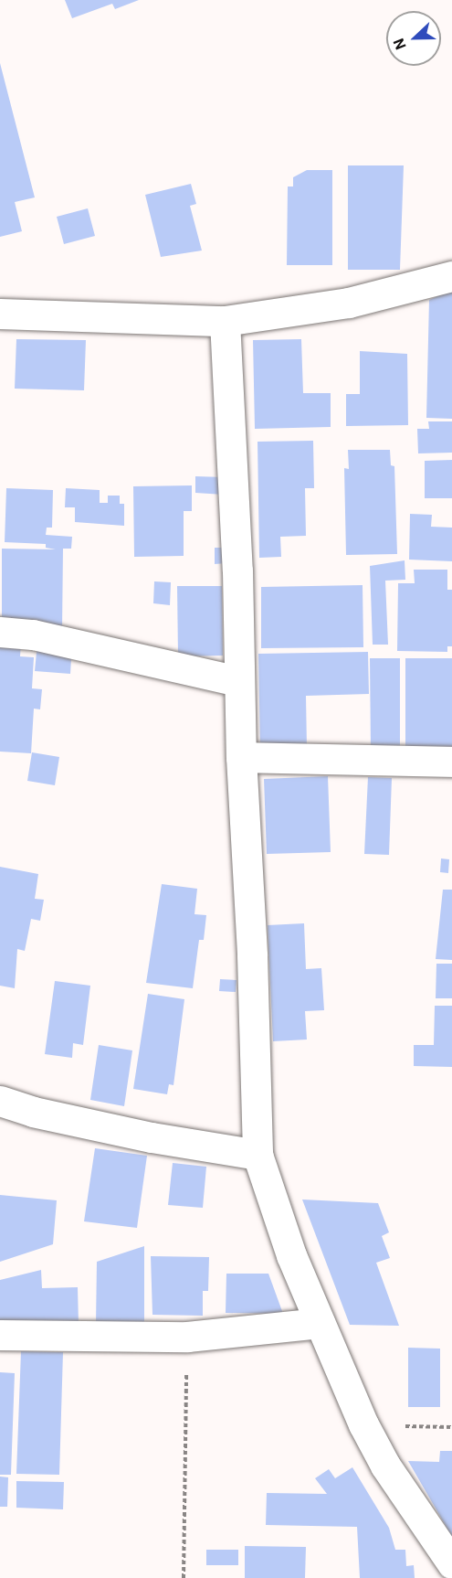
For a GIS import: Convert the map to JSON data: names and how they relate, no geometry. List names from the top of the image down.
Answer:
{
  "north": "left"
}
